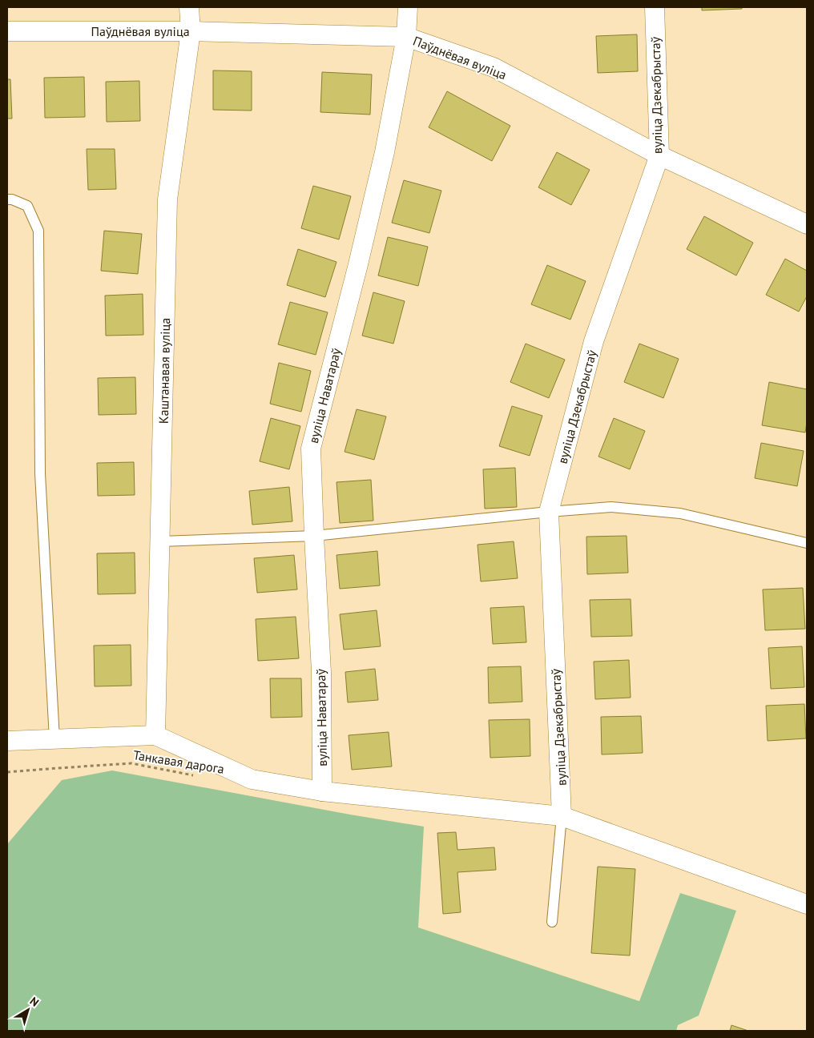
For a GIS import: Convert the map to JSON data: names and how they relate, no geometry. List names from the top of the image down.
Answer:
{
  "streets": {
    "street": [
      "Паўднёвая вуліца",
      "вуліца Дзекабрыстаў",
      "Каштанавая вуліца",
      "вуліца Наватараў"
    ],
    "path": ["Танкавая дарога"]
  },
  "crossings": [
    ["Паўднёвая вуліца", "вуліца Дзекабрыстаў"],
    ["Паўднёвая вуліца", "Каштанавая вуліца"],
    ["Паўднёвая вуліца", "вуліца Наватараў"]
  ],
  "north": "top right"
}
